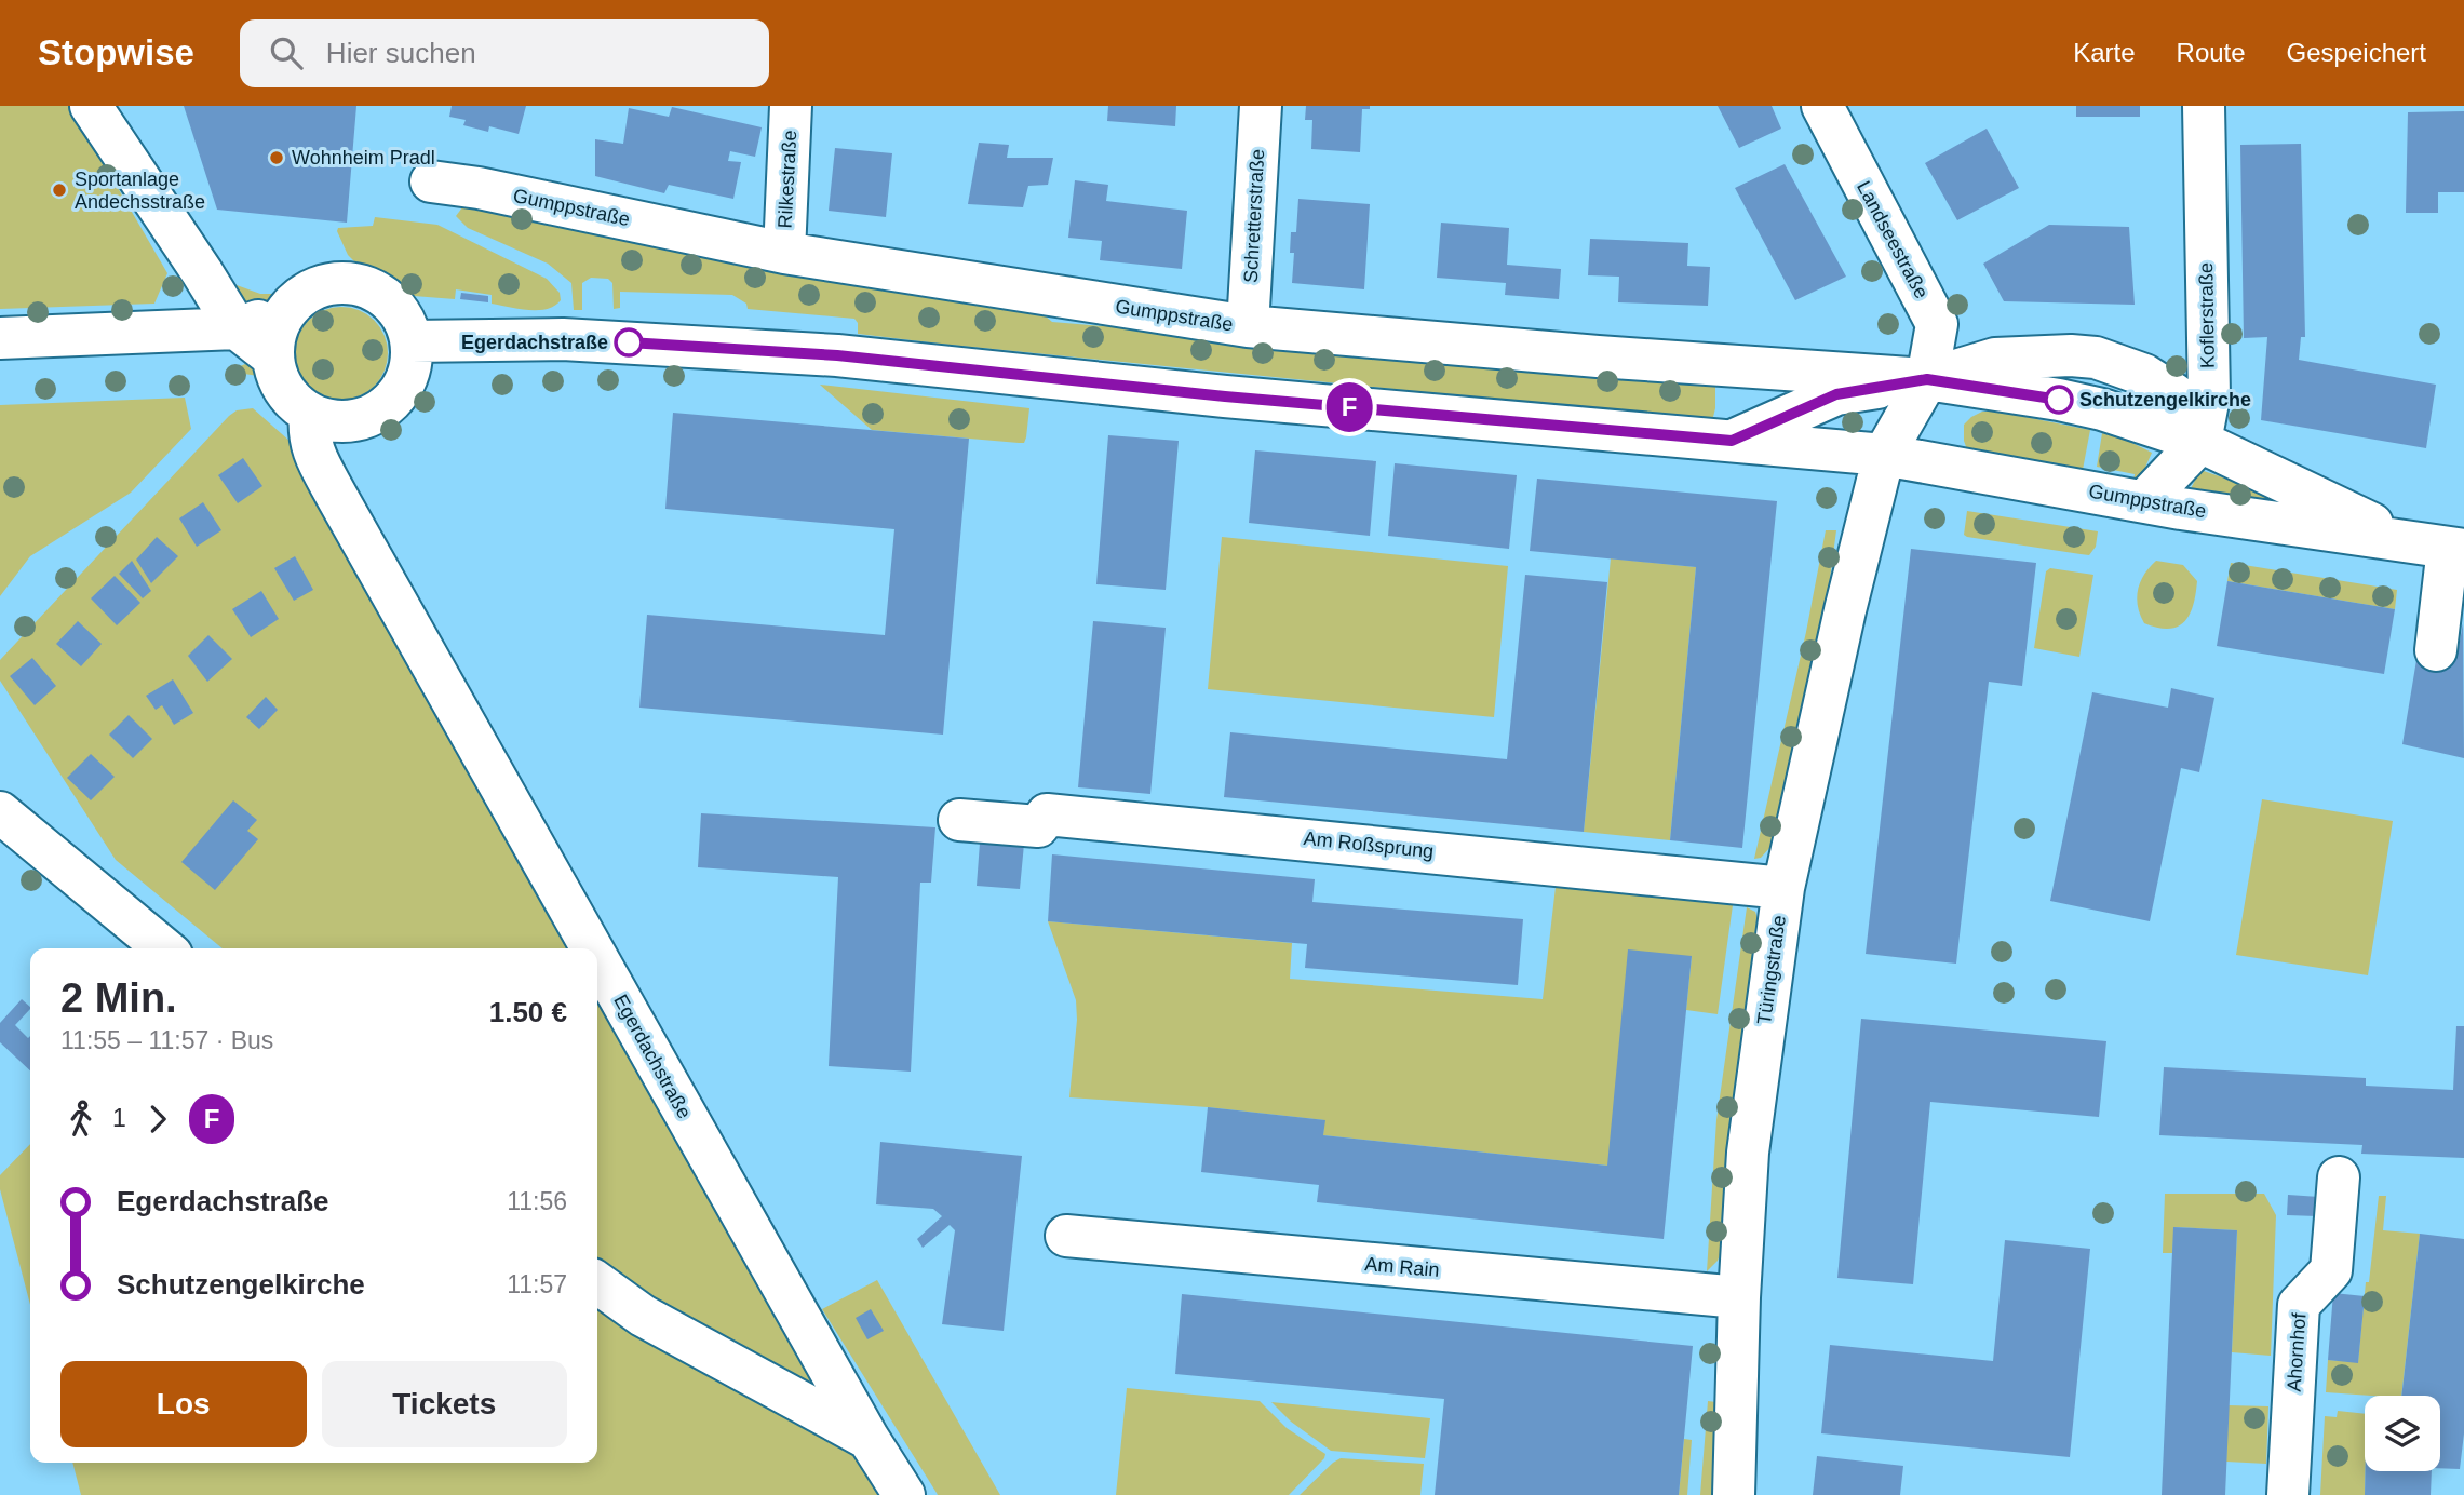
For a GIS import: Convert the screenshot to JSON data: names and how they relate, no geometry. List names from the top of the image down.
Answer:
{
  "streets": {
    "street": [
      "Rilkestraße",
      "Gumppstraße",
      "Schretterstraße",
      "Landseestraße",
      "Koflerstraße",
      "Am Roßsprung",
      "Türingstraße",
      "Egerdachstraße",
      "Am Rain",
      "Ahornhof"
    ]
  },
  "crossings": [
    ["Rilkestraße", "Gumppstraße"],
    ["Gumppstraße", "Schretterstraße"],
    ["Gumppstraße", "Landseestraße"],
    ["Gumppstraße", "Koflerstraße"],
    ["Gumppstraße", "Türingstraße"],
    ["Gumppstraße", "Egerdachstraße"],
    ["Am Roßsprung", "Türingstraße"],
    ["Türingstraße", "Am Rain"]
  ],
  "places": [
    "Wohnheim Pradl",
    "Sportanlage Andechsstraße",
    "Egerdachstraße",
    "Schutzengelkirche"
  ],
  "lines": ["bus line F"],
  "page": {
    "header": "Stopwise",
    "search": "Hier suchen",
    "nav": ["Karte", "Route", "Gespeichert"],
    "on_map": "F",
    "heading": ["2 Min.", "11:55 – 11:57 · Bus", "1.50 €"],
    "legs": ["1", "F"],
    "list": [
      {
        "name": "Egerdachstraße",
        "value": "11:56"
      },
      {
        "name": "Schutzengelkirche",
        "value": "11:57"
      }
    ],
    "buttons": ["Los", "Tickets"]
  }
}
